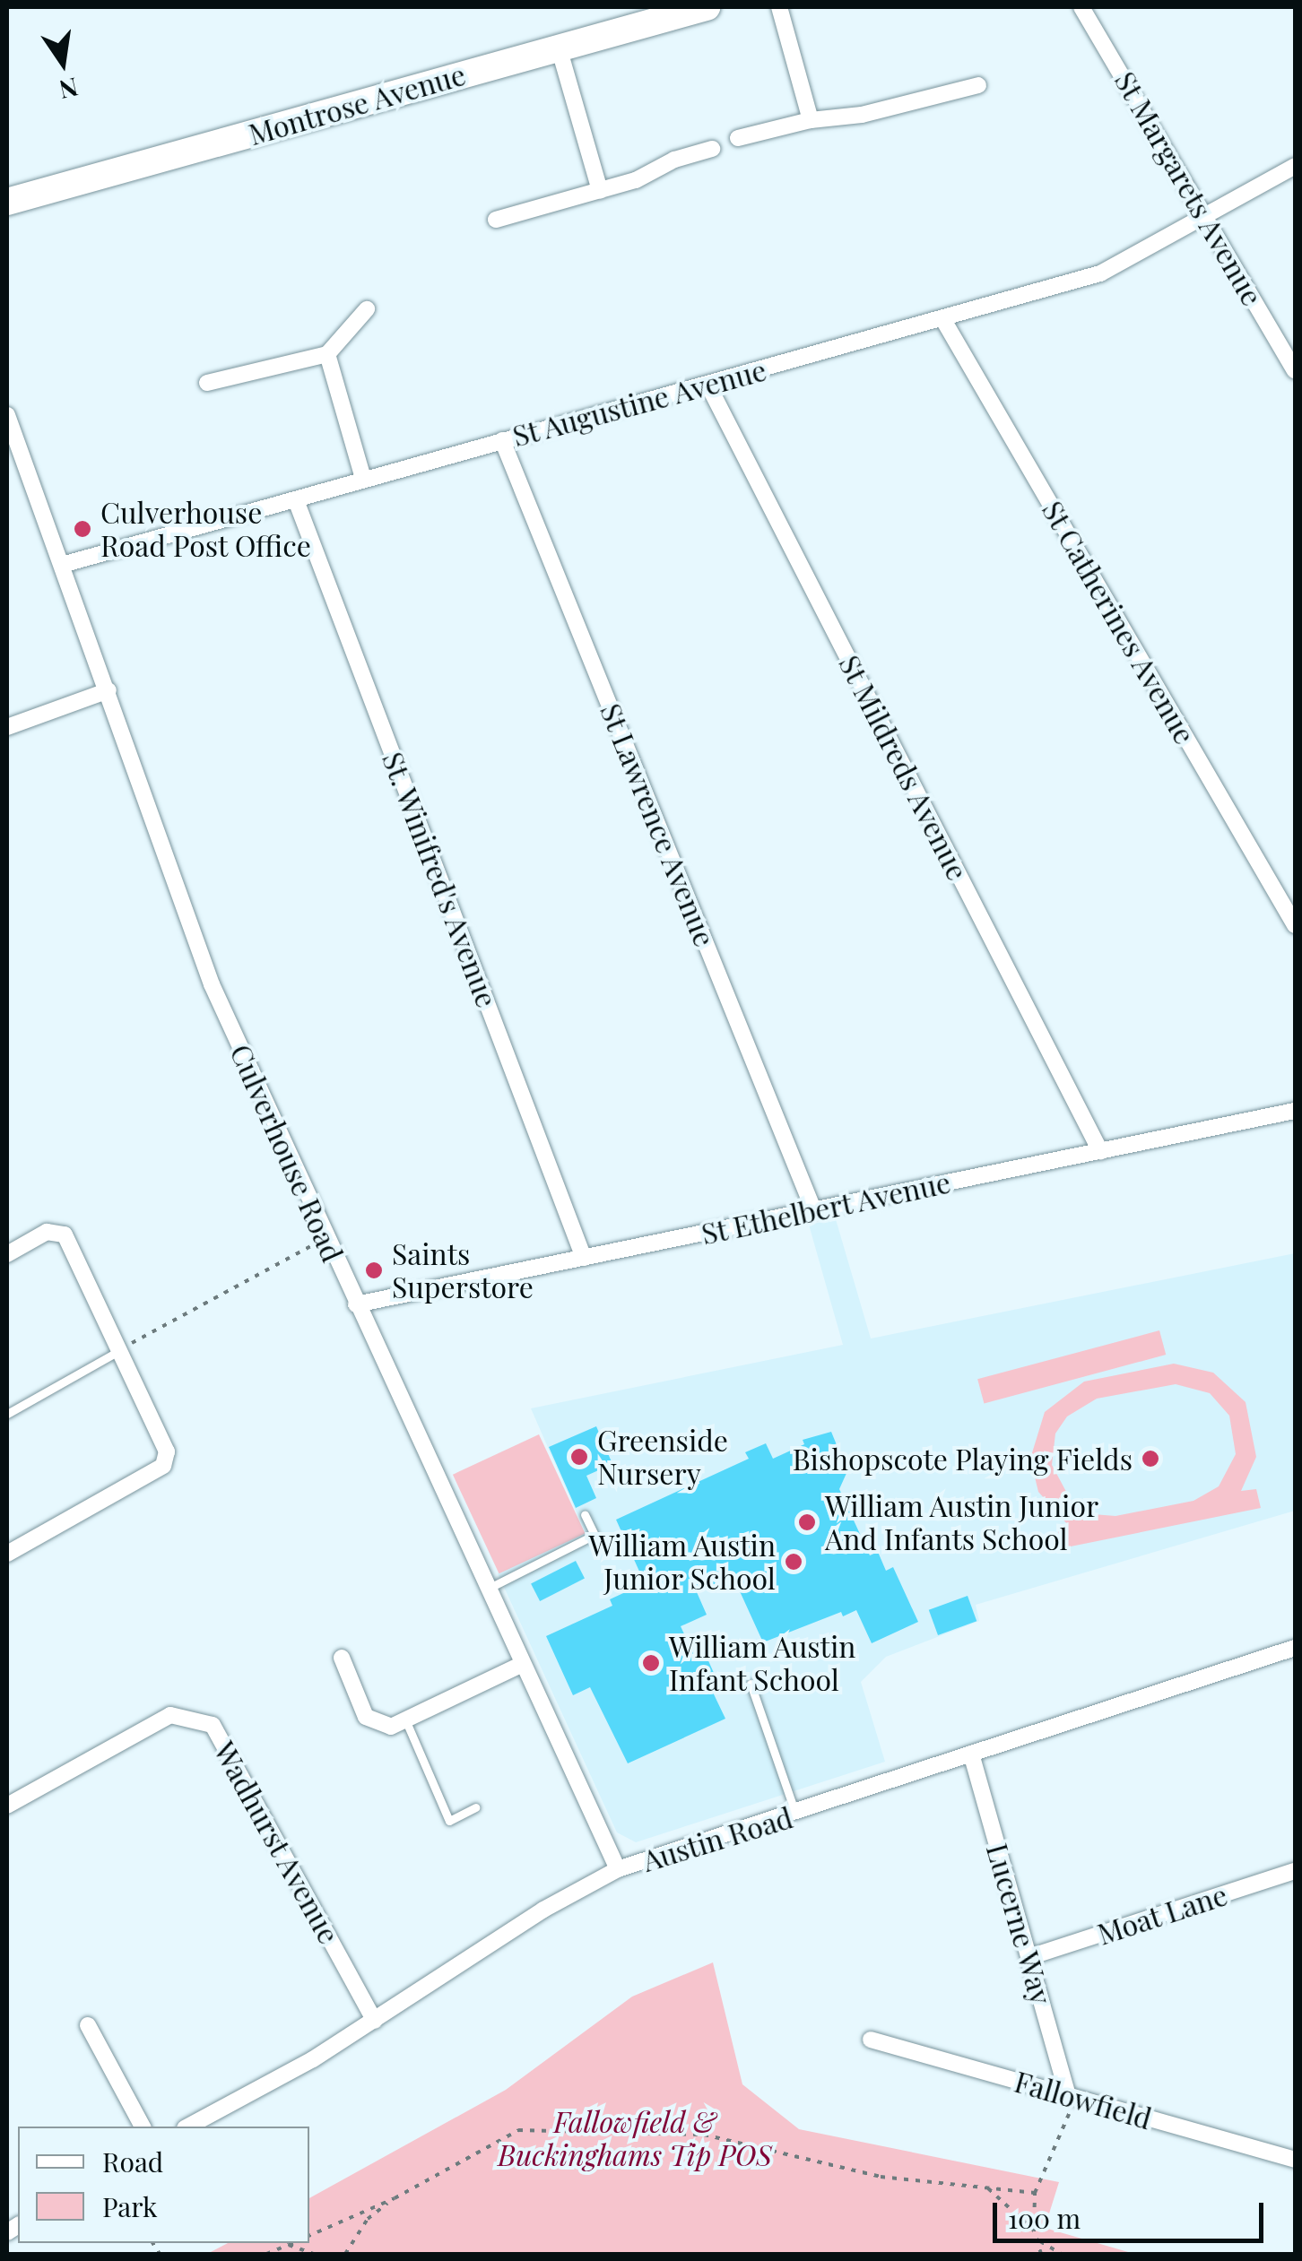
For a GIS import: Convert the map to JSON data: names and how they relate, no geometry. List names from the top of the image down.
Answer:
{
  "streets": {
    "main road": ["Montrose Avenue"],
    "street": [
      "St Margarets Avenue",
      "St Augustine Avenue",
      "St Catherines Avenue",
      "St Mildreds Avenue",
      "St Lawrence Avenue",
      "St. Winifred's Avenue",
      "Culverhouse Road",
      "St Ethelbert Avenue",
      "Austin Road",
      "Wadhurst Avenue",
      "Moat Lane",
      "Lucerne Way",
      "Fallowfield"
    ]
  },
  "crossings": [
    ["St Margarets Avenue", "St Augustine Avenue"],
    ["St Augustine Avenue", "St Catherines Avenue"],
    ["St Augustine Avenue", "St Mildreds Avenue"],
    ["St Augustine Avenue", "St Lawrence Avenue"],
    ["St Augustine Avenue", "St. Winifred's Avenue"],
    ["St Augustine Avenue", "Culverhouse Road"],
    ["St Mildreds Avenue", "St Ethelbert Avenue"],
    ["St Lawrence Avenue", "St Ethelbert Avenue"],
    ["St. Winifred's Avenue", "St Ethelbert Avenue"],
    ["Culverhouse Road", "St Ethelbert Avenue"],
    ["Culverhouse Road", "Austin Road"],
    ["Austin Road", "Wadhurst Avenue"],
    ["Austin Road", "Lucerne Way"],
    ["Moat Lane", "Lucerne Way"],
    ["Lucerne Way", "Fallowfield"]
  ],
  "parks": ["Fallowfield & Buckinghams Tip POS"],
  "places": [
    "Culverhouse Road Post Office",
    "Saints Superstore",
    "Greenside Nursery",
    "Bishopscote Playing Fields",
    "William Austin Junior And Infants School",
    "William Austin Junior School",
    "William Austin Infant School"
  ],
  "legend": ["Road", "Park"],
  "scale_bar": "100 m",
  "north": "bottom"
}
